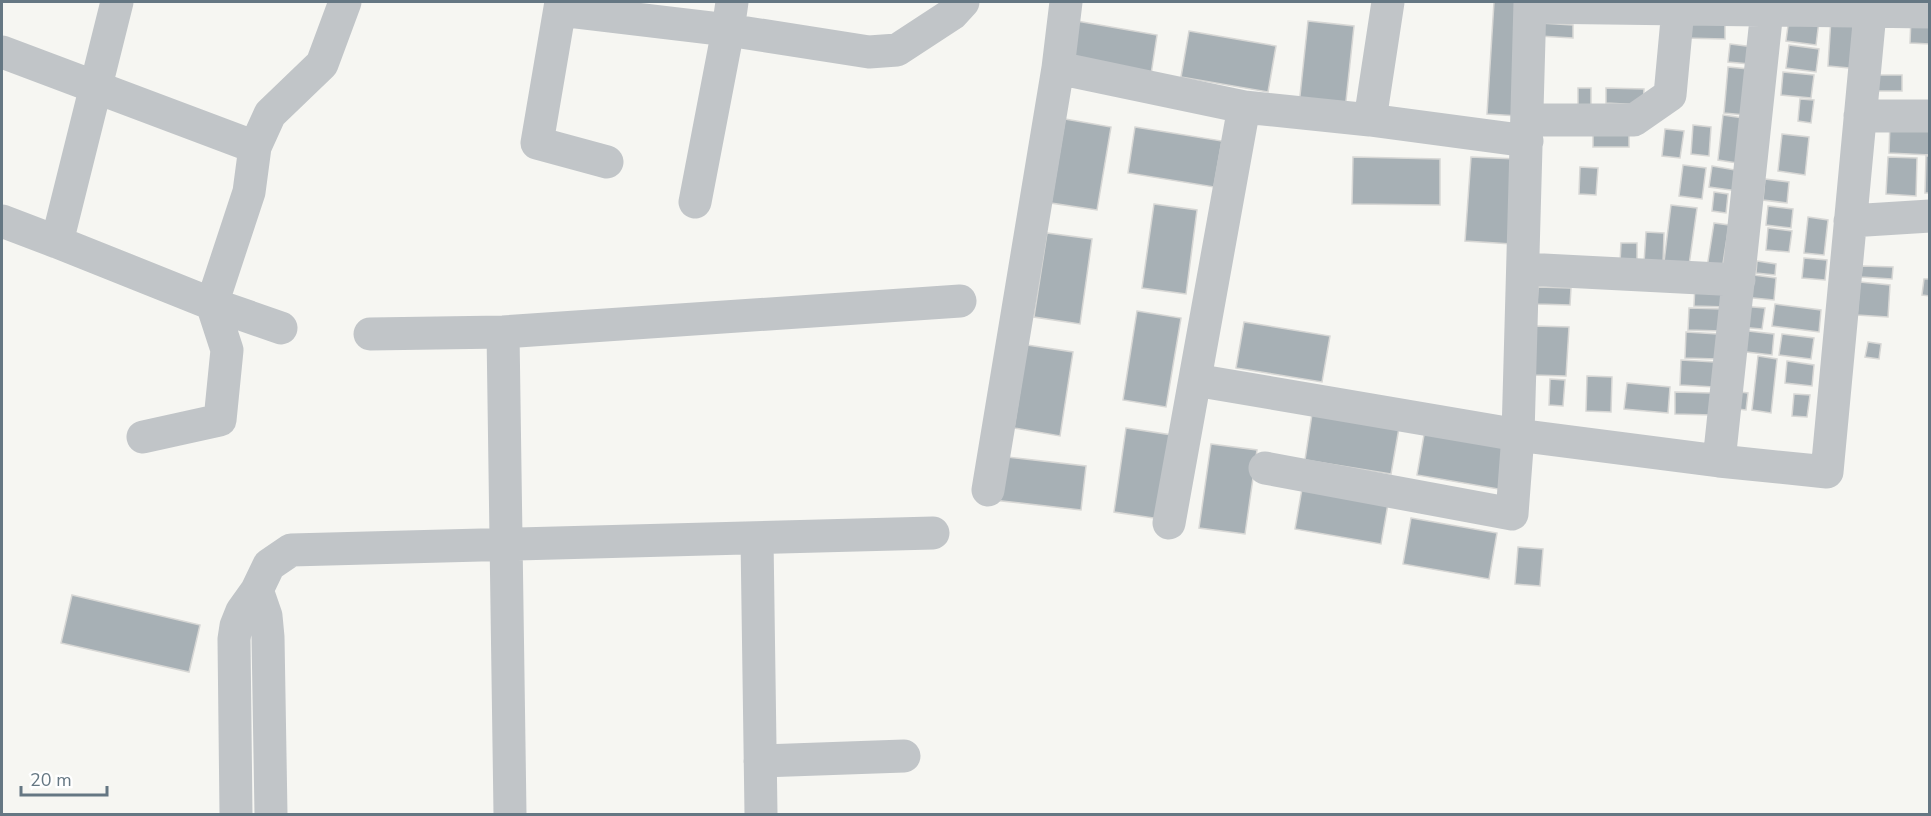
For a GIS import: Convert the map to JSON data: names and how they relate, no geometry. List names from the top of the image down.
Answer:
{
  "scale_bar": "20 m"
}
